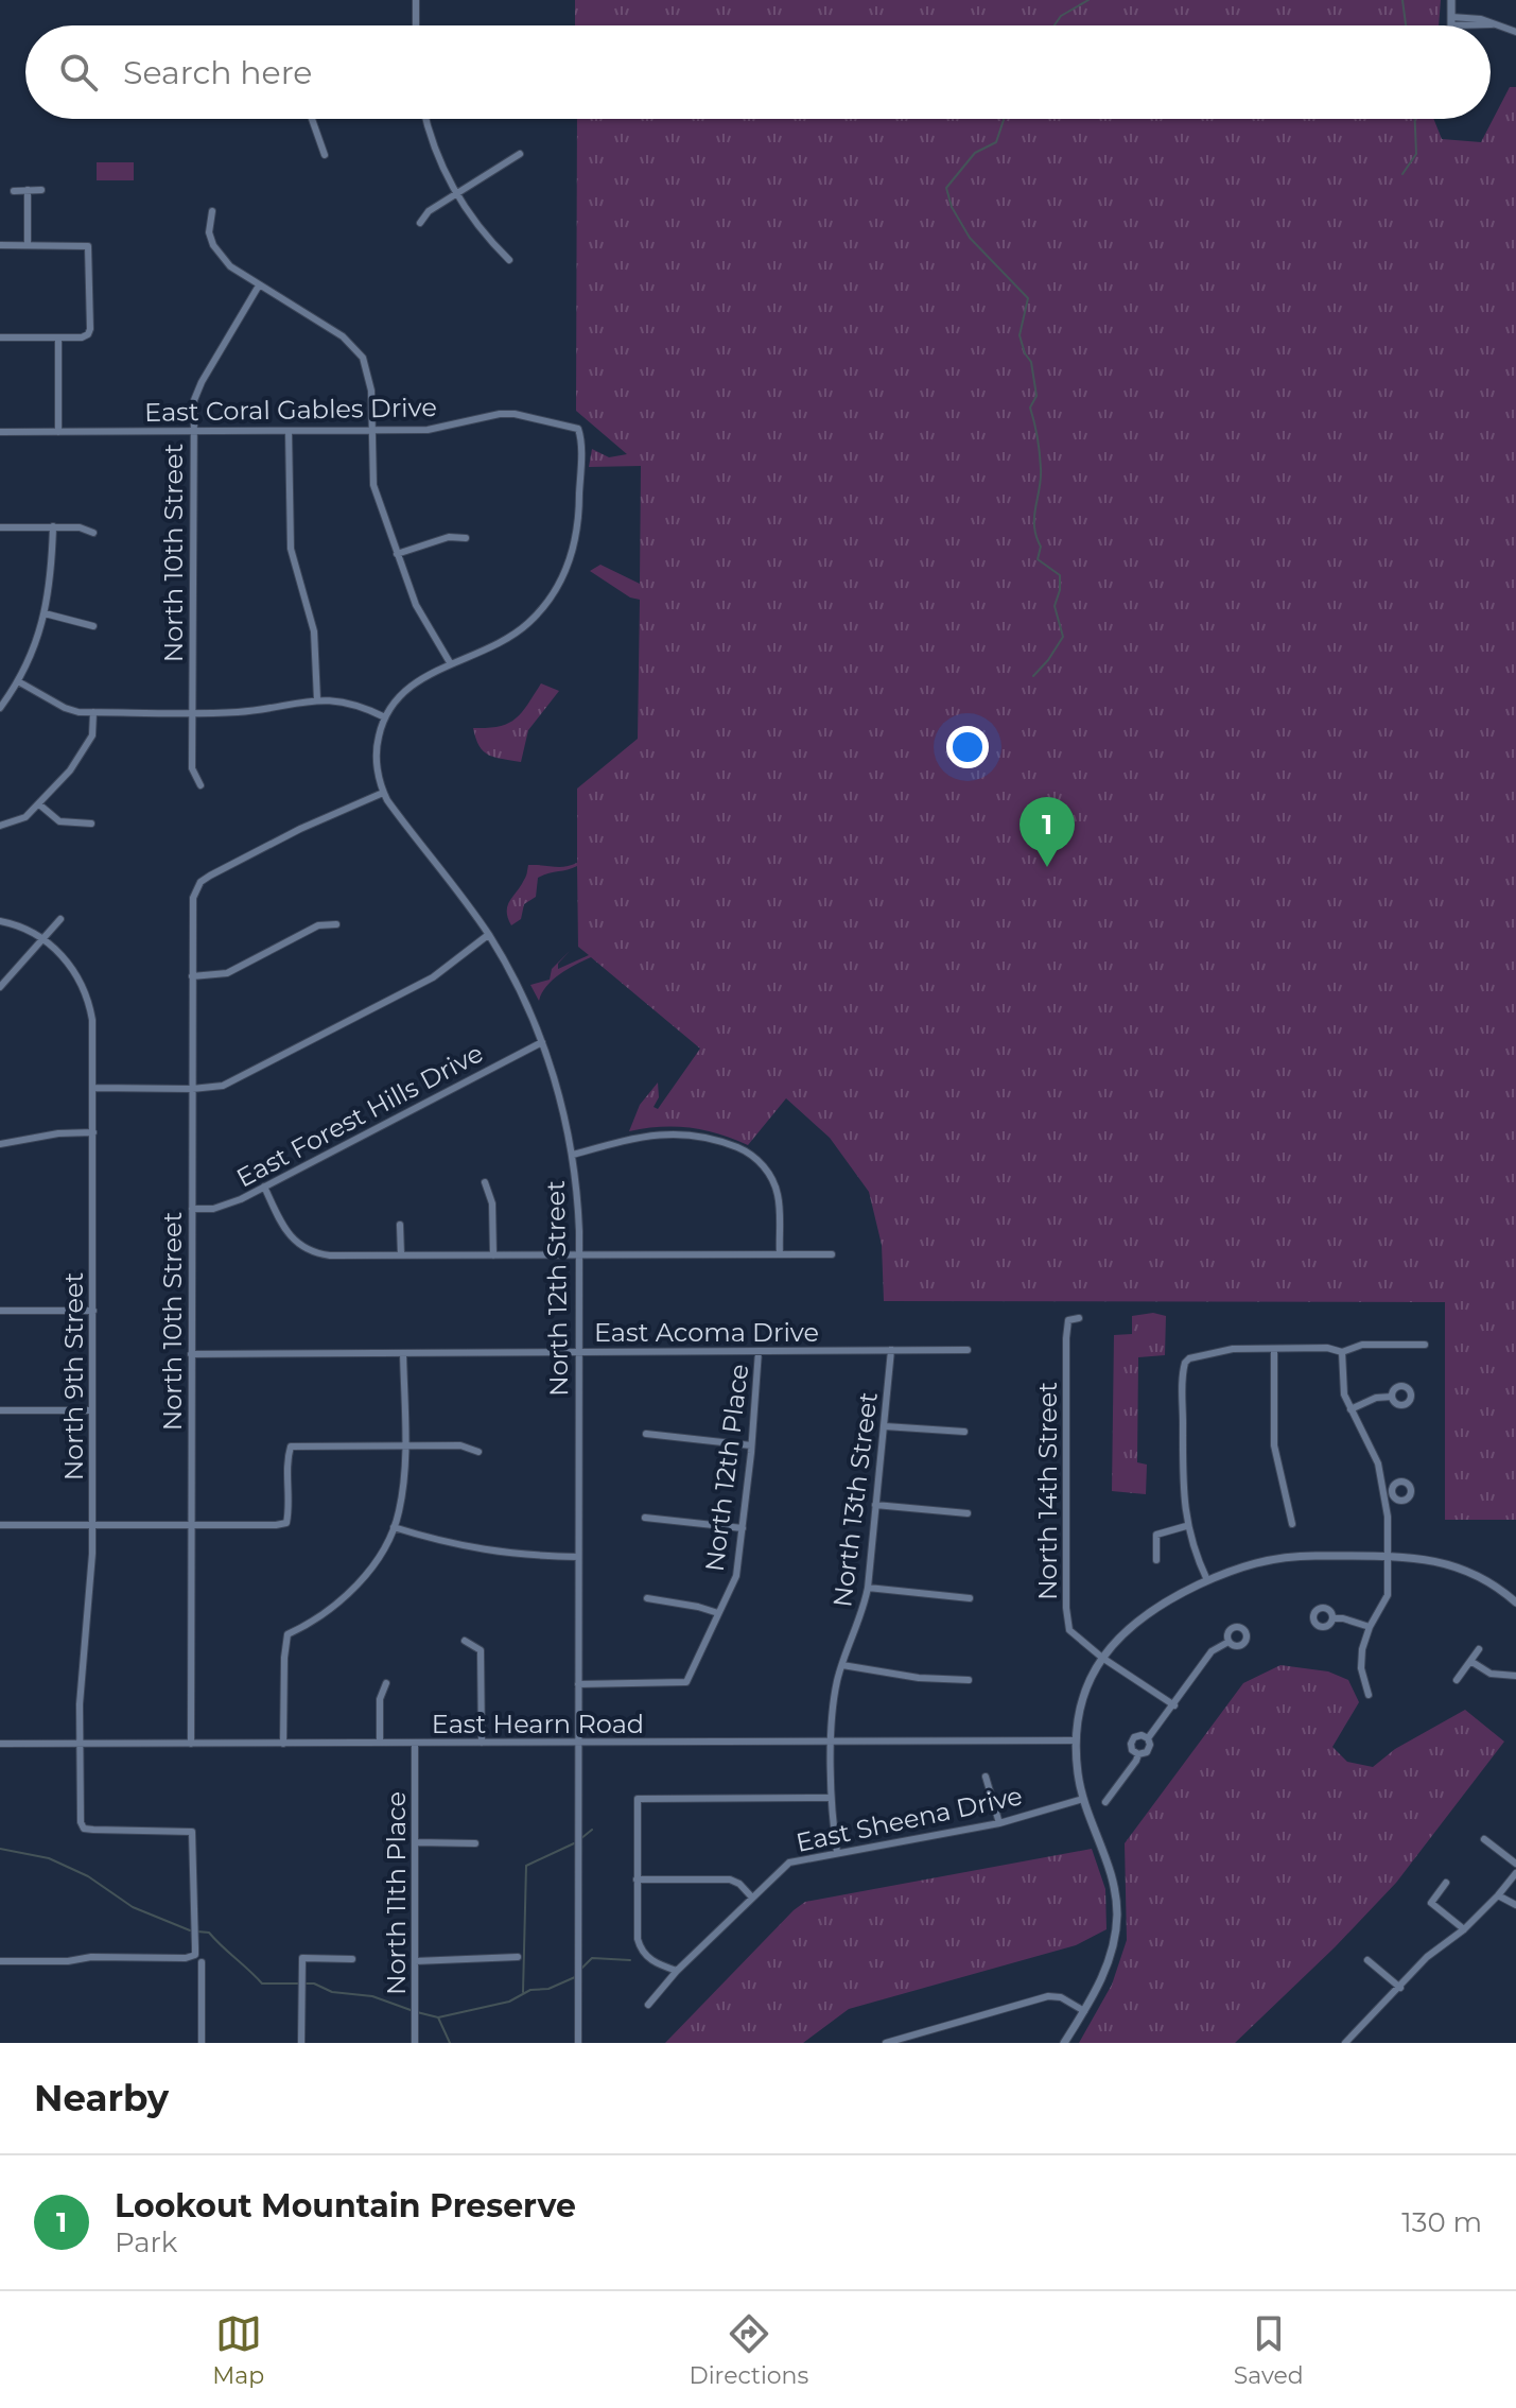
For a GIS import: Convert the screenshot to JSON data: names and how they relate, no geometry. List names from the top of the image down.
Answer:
{
  "streets": {
    "street": [
      "East Coral Gables Drive",
      "North 10th Street",
      "East Forest Hills Drive",
      "North 12th Street",
      "East Acoma Drive",
      "North 9th Street",
      "North 12th Place",
      "North 14th Street",
      "North 13th Street",
      "East Hearn Road",
      "East Sheena Drive",
      "North 11th Place"
    ]
  },
  "crossings": [
    ["East Coral Gables Drive", "North 10th Street"],
    ["East Coral Gables Drive", "North 12th Street"],
    ["North 10th Street", "East Forest Hills Drive"],
    ["North 10th Street", "North 12th Street"],
    ["North 10th Street", "East Acoma Drive"],
    ["North 10th Street", "East Hearn Road"],
    ["East Forest Hills Drive", "North 12th Street"],
    ["North 12th Street", "East Acoma Drive"],
    ["North 12th Street", "North 12th Place"],
    ["North 12th Street", "East Hearn Road"],
    ["East Acoma Drive", "North 12th Place"],
    ["East Acoma Drive", "North 13th Street"],
    ["North 9th Street", "East Hearn Road"],
    ["North 13th Street", "East Hearn Road"],
    ["North 13th Street", "East Sheena Drive"],
    ["East Hearn Road", "North 11th Place"]
  ],
  "page": {
    "search": "Search here",
    "pins": "1",
    "heading": "Nearby",
    "list": [
      {
        "mark": "1",
        "name": "Lookout Mountain Preserve",
        "note": "Park",
        "value": "130 m"
      }
    ],
    "nav": ["Map", "Directions", "Saved"]
  }
}
